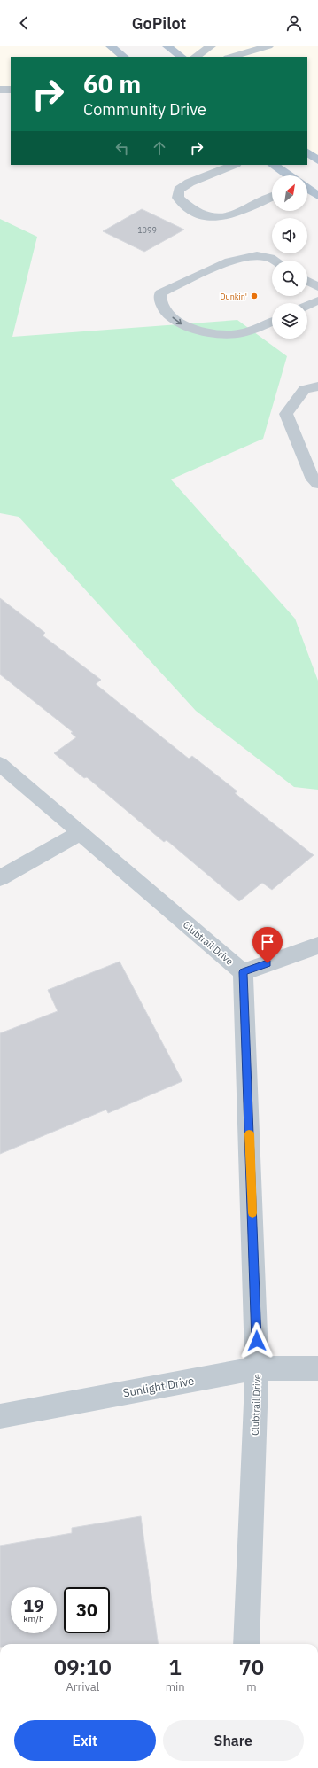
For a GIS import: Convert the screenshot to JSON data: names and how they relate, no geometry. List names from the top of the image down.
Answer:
{
  "streets": {
    "street": ["Clubtrail Drive", "Sunlight Drive"]
  },
  "crossings": [
    ["Clubtrail Drive", "Sunlight Drive"]
  ],
  "places": ["Dunkin'"],
  "house_numbers": ["1099"],
  "north": "top right",
  "page": {
    "header": "GoPilot",
    "turn": ["60 m", "Community Drive"],
    "speed": "19 km/h",
    "limit": "30",
    "eta": [
      "09:10",
      "Arrival",
      "1",
      "min",
      "70",
      "m"
    ],
    "buttons": ["Exit", "Share"]
  }
}
